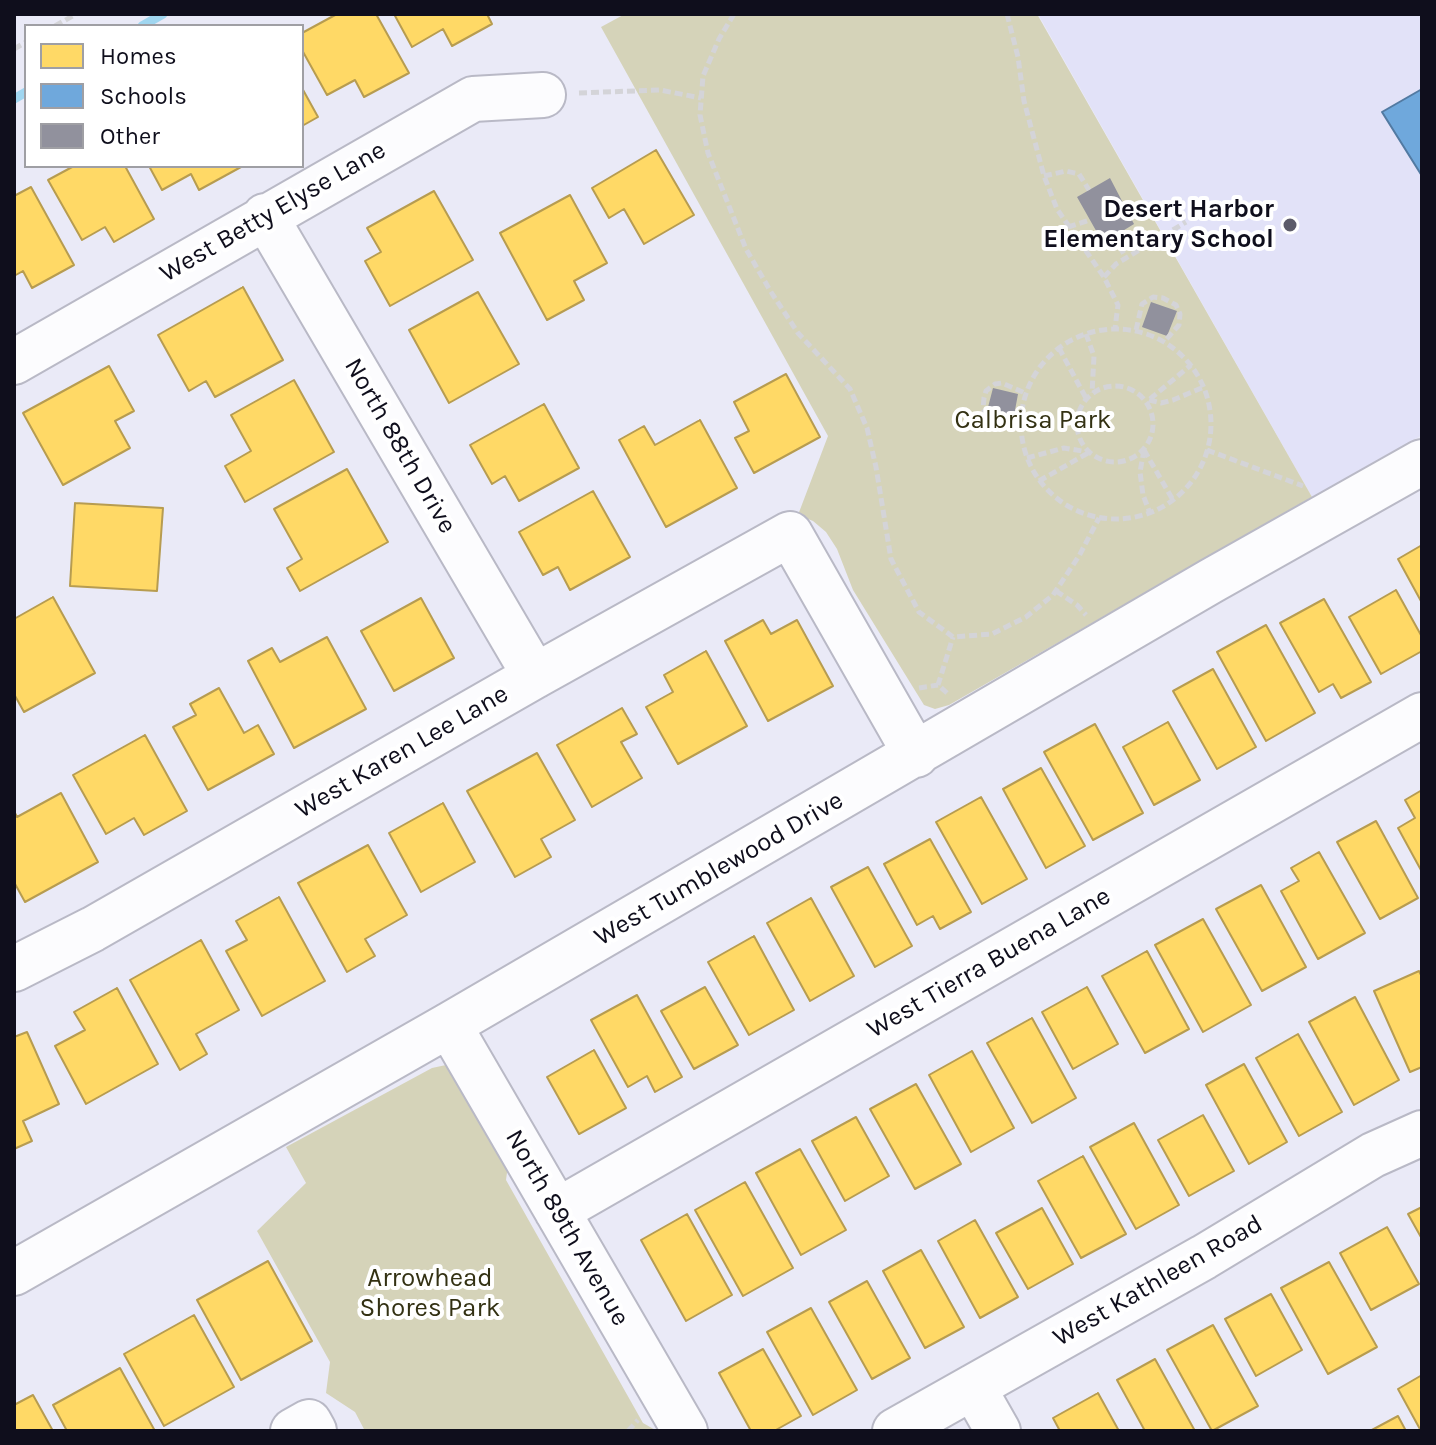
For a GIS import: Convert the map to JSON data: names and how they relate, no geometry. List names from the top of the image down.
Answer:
{
  "streets": {
    "street": [
      "West Betty Elyse Lane",
      "North 88th Drive",
      "West Karen Lee Lane",
      "West Tumblewood Drive",
      "West Tierra Buena Lane",
      "North 89th Avenue",
      "West Kathleen Road"
    ]
  },
  "crossings": [
    ["West Betty Elyse Lane", "North 88th Drive"],
    ["North 88th Drive", "West Karen Lee Lane"],
    ["West Karen Lee Lane", "West Tumblewood Drive"],
    ["West Tumblewood Drive", "North 89th Avenue"],
    ["West Tierra Buena Lane", "North 89th Avenue"]
  ],
  "parks": ["Calbrisa Park", "Arrowhead Shores Park"],
  "places": ["Desert Harbor Elementary School"],
  "legend": ["Homes", "Schools", "Other"]
}
